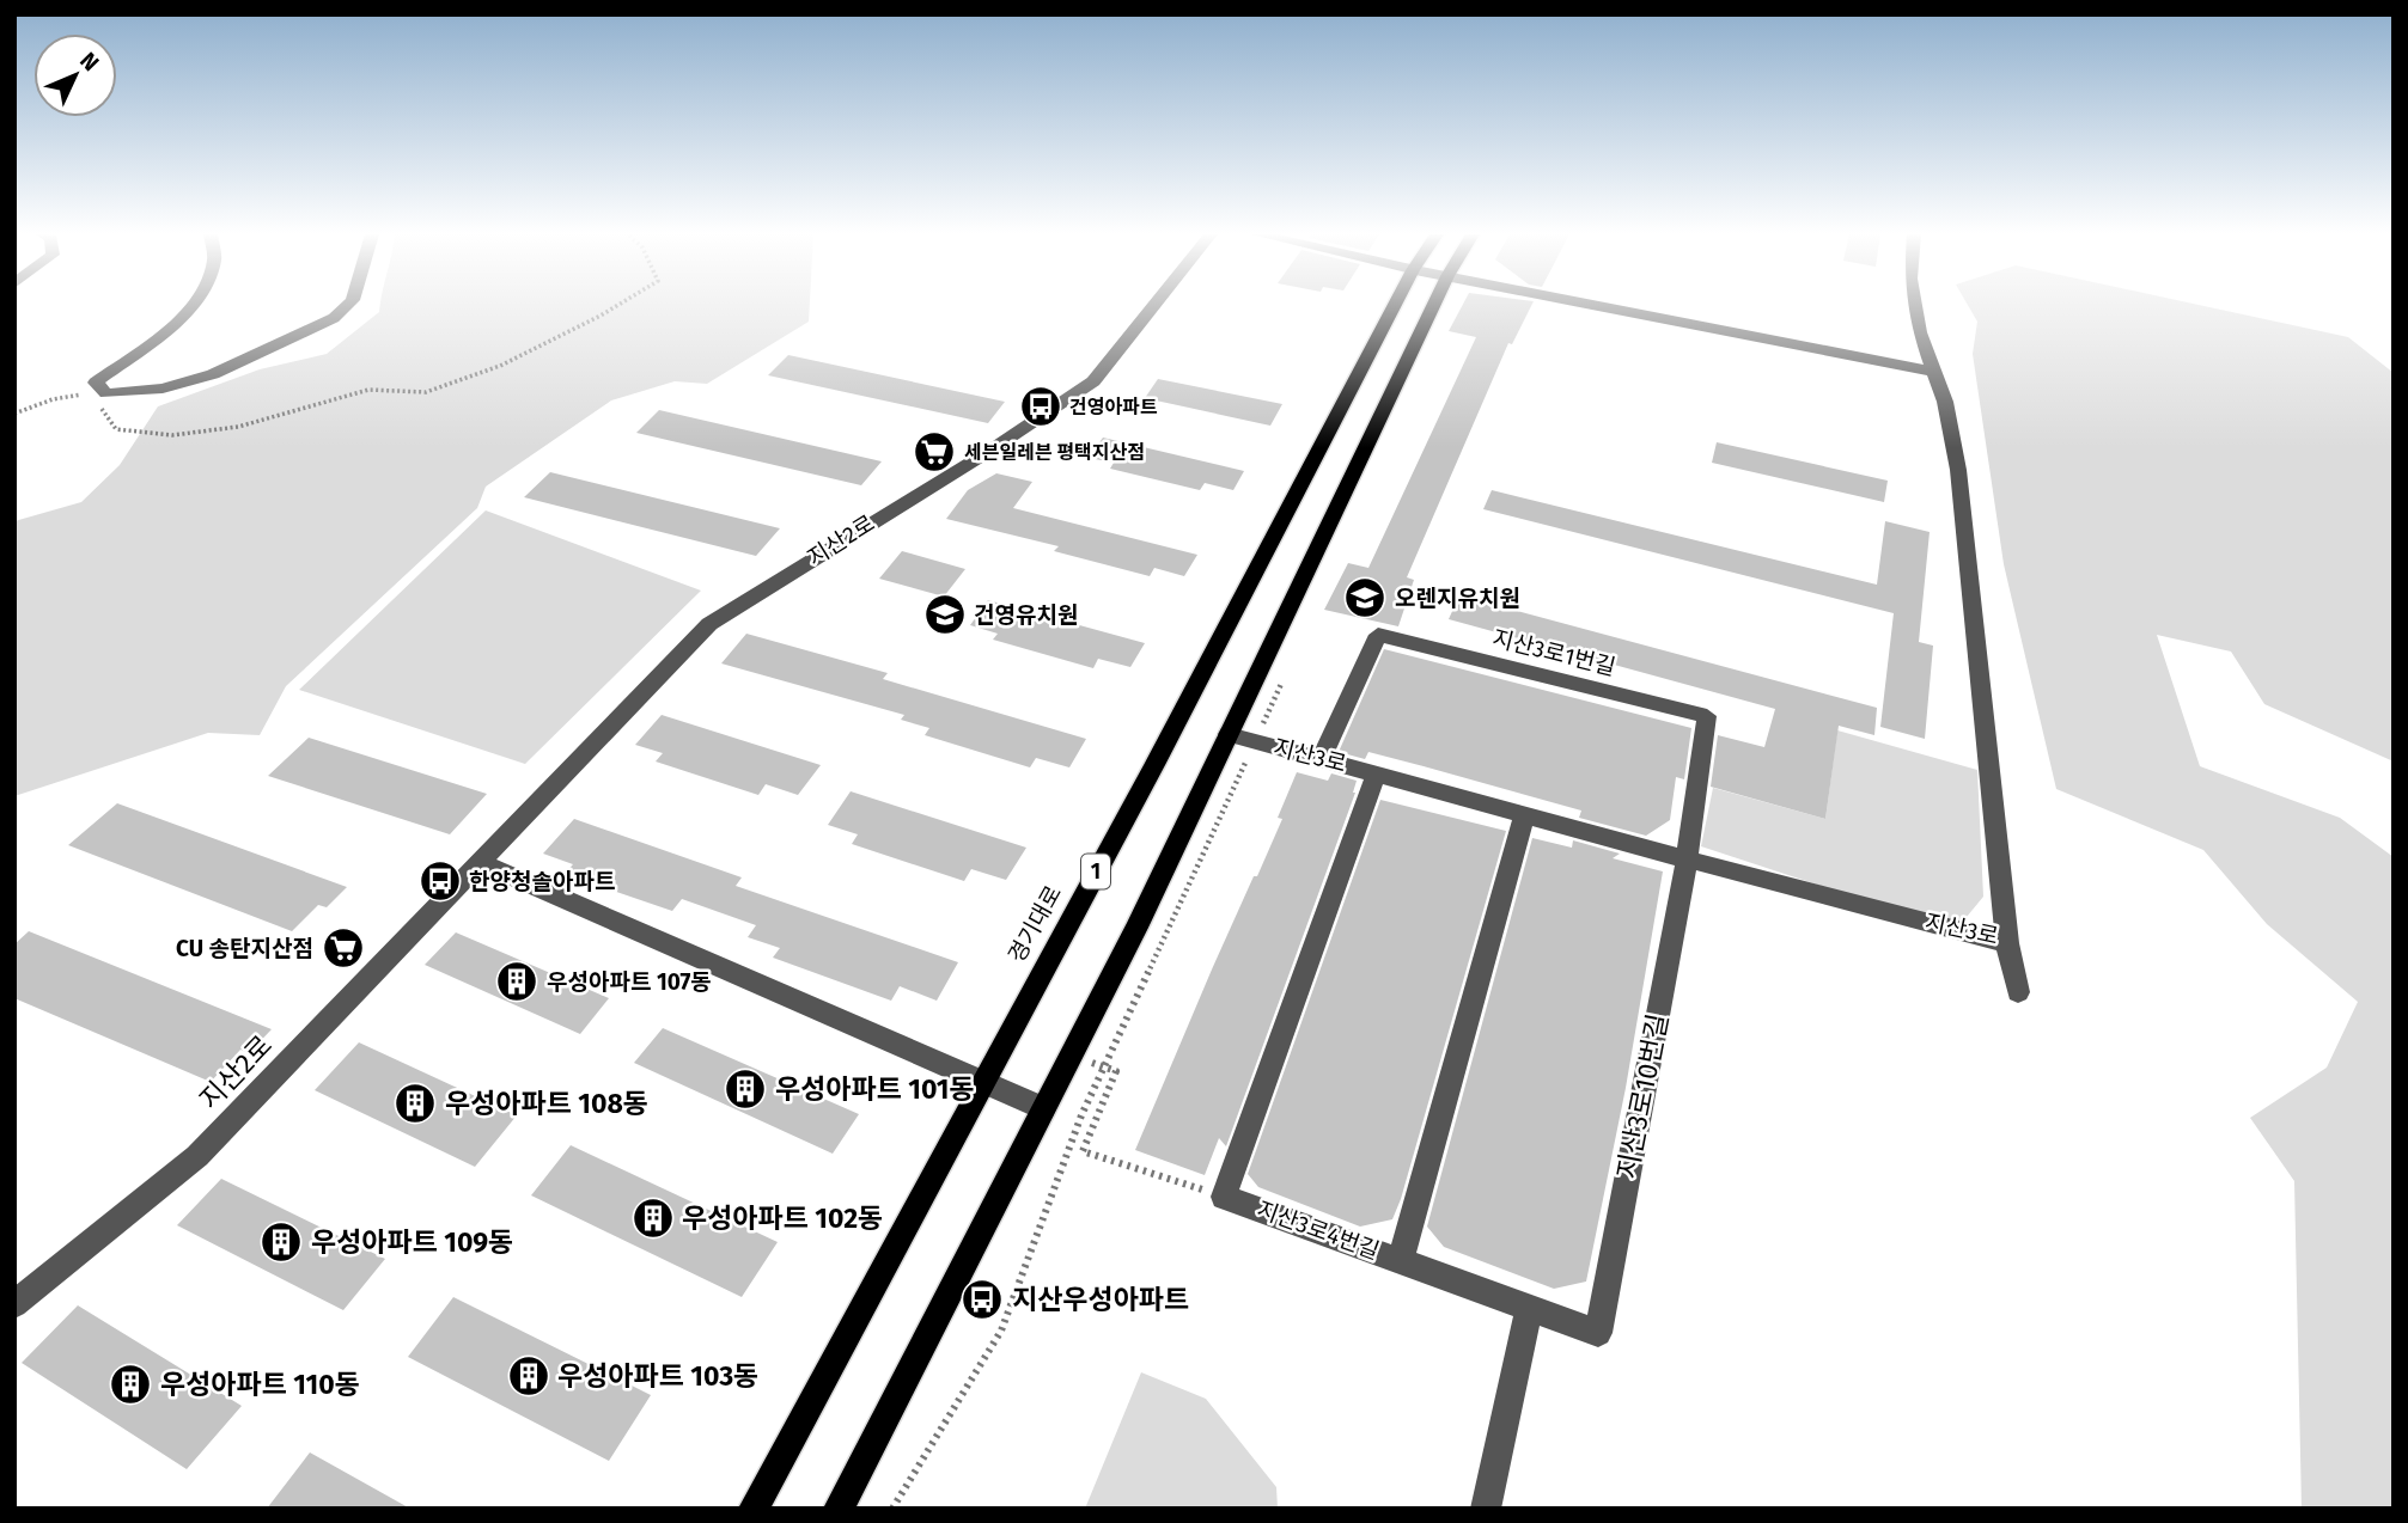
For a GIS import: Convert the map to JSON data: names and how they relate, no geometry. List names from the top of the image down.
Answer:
{
  "streets": {
    "main road": ["1", "경기대로"],
    "street": [
      "지산2로",
      "지산3로1번길",
      "지산3로",
      "지산3로10번길",
      "지산3로4번길"
    ]
  },
  "crossings": [
    ["지산3로1번길", "지산3로"],
    ["지산3로1번길", "지산3로10번길"],
    ["지산3로", "지산3로10번길"],
    ["지산3로", "지산3로4번길"]
  ],
  "places": {
    "bus stop": ["건영아파트", "한양청솔아파트", "지산우성아파트"],
    "supermarket": ["세븐일레븐 평택지산점", "CU 송탄지산점"],
    "school or university": ["오렌지유치원", "건영유치원"],
    "building": [
      "우성아파트 107동",
      "우성아파트 101동",
      "우성아파트 108동",
      "우성아파트 102동",
      "우성아파트 109동",
      "우성아파트 103동",
      "우성아파트 110동"
    ]
  },
  "north": "top right"
}
